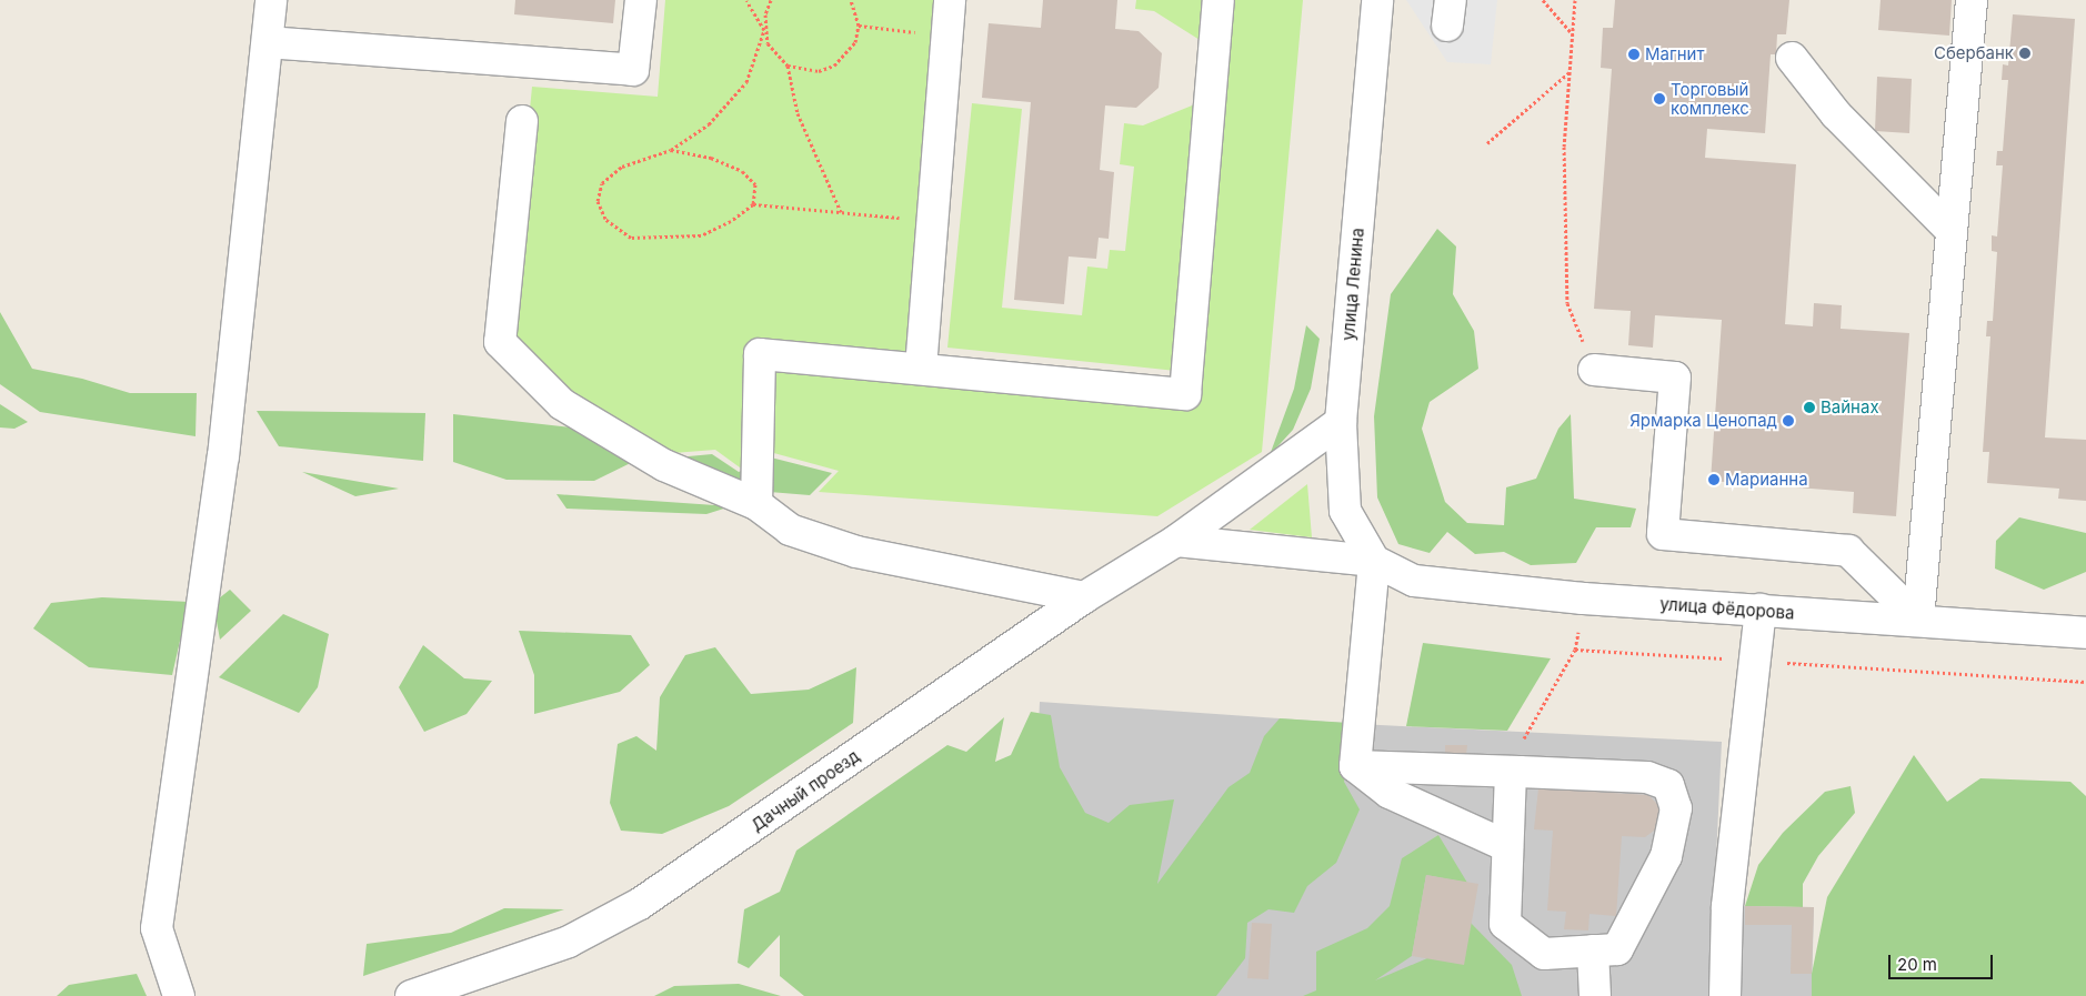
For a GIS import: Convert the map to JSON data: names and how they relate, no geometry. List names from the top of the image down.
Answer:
{
  "streets": {
    "street": ["улица Ленина", "улица Фёдорова", "Дачный проезд"]
  },
  "crossings": [
    ["улица Ленина", "улица Фёдорова"],
    ["улица Ленина", "Дачный проезд"]
  ],
  "places": [
    "Сбербанк",
    "Магнит",
    "Торговый комплекс",
    "Вайнах",
    "Ярмарка Ценопад",
    "Марианна"
  ],
  "scale_bar": "20 m"
}
